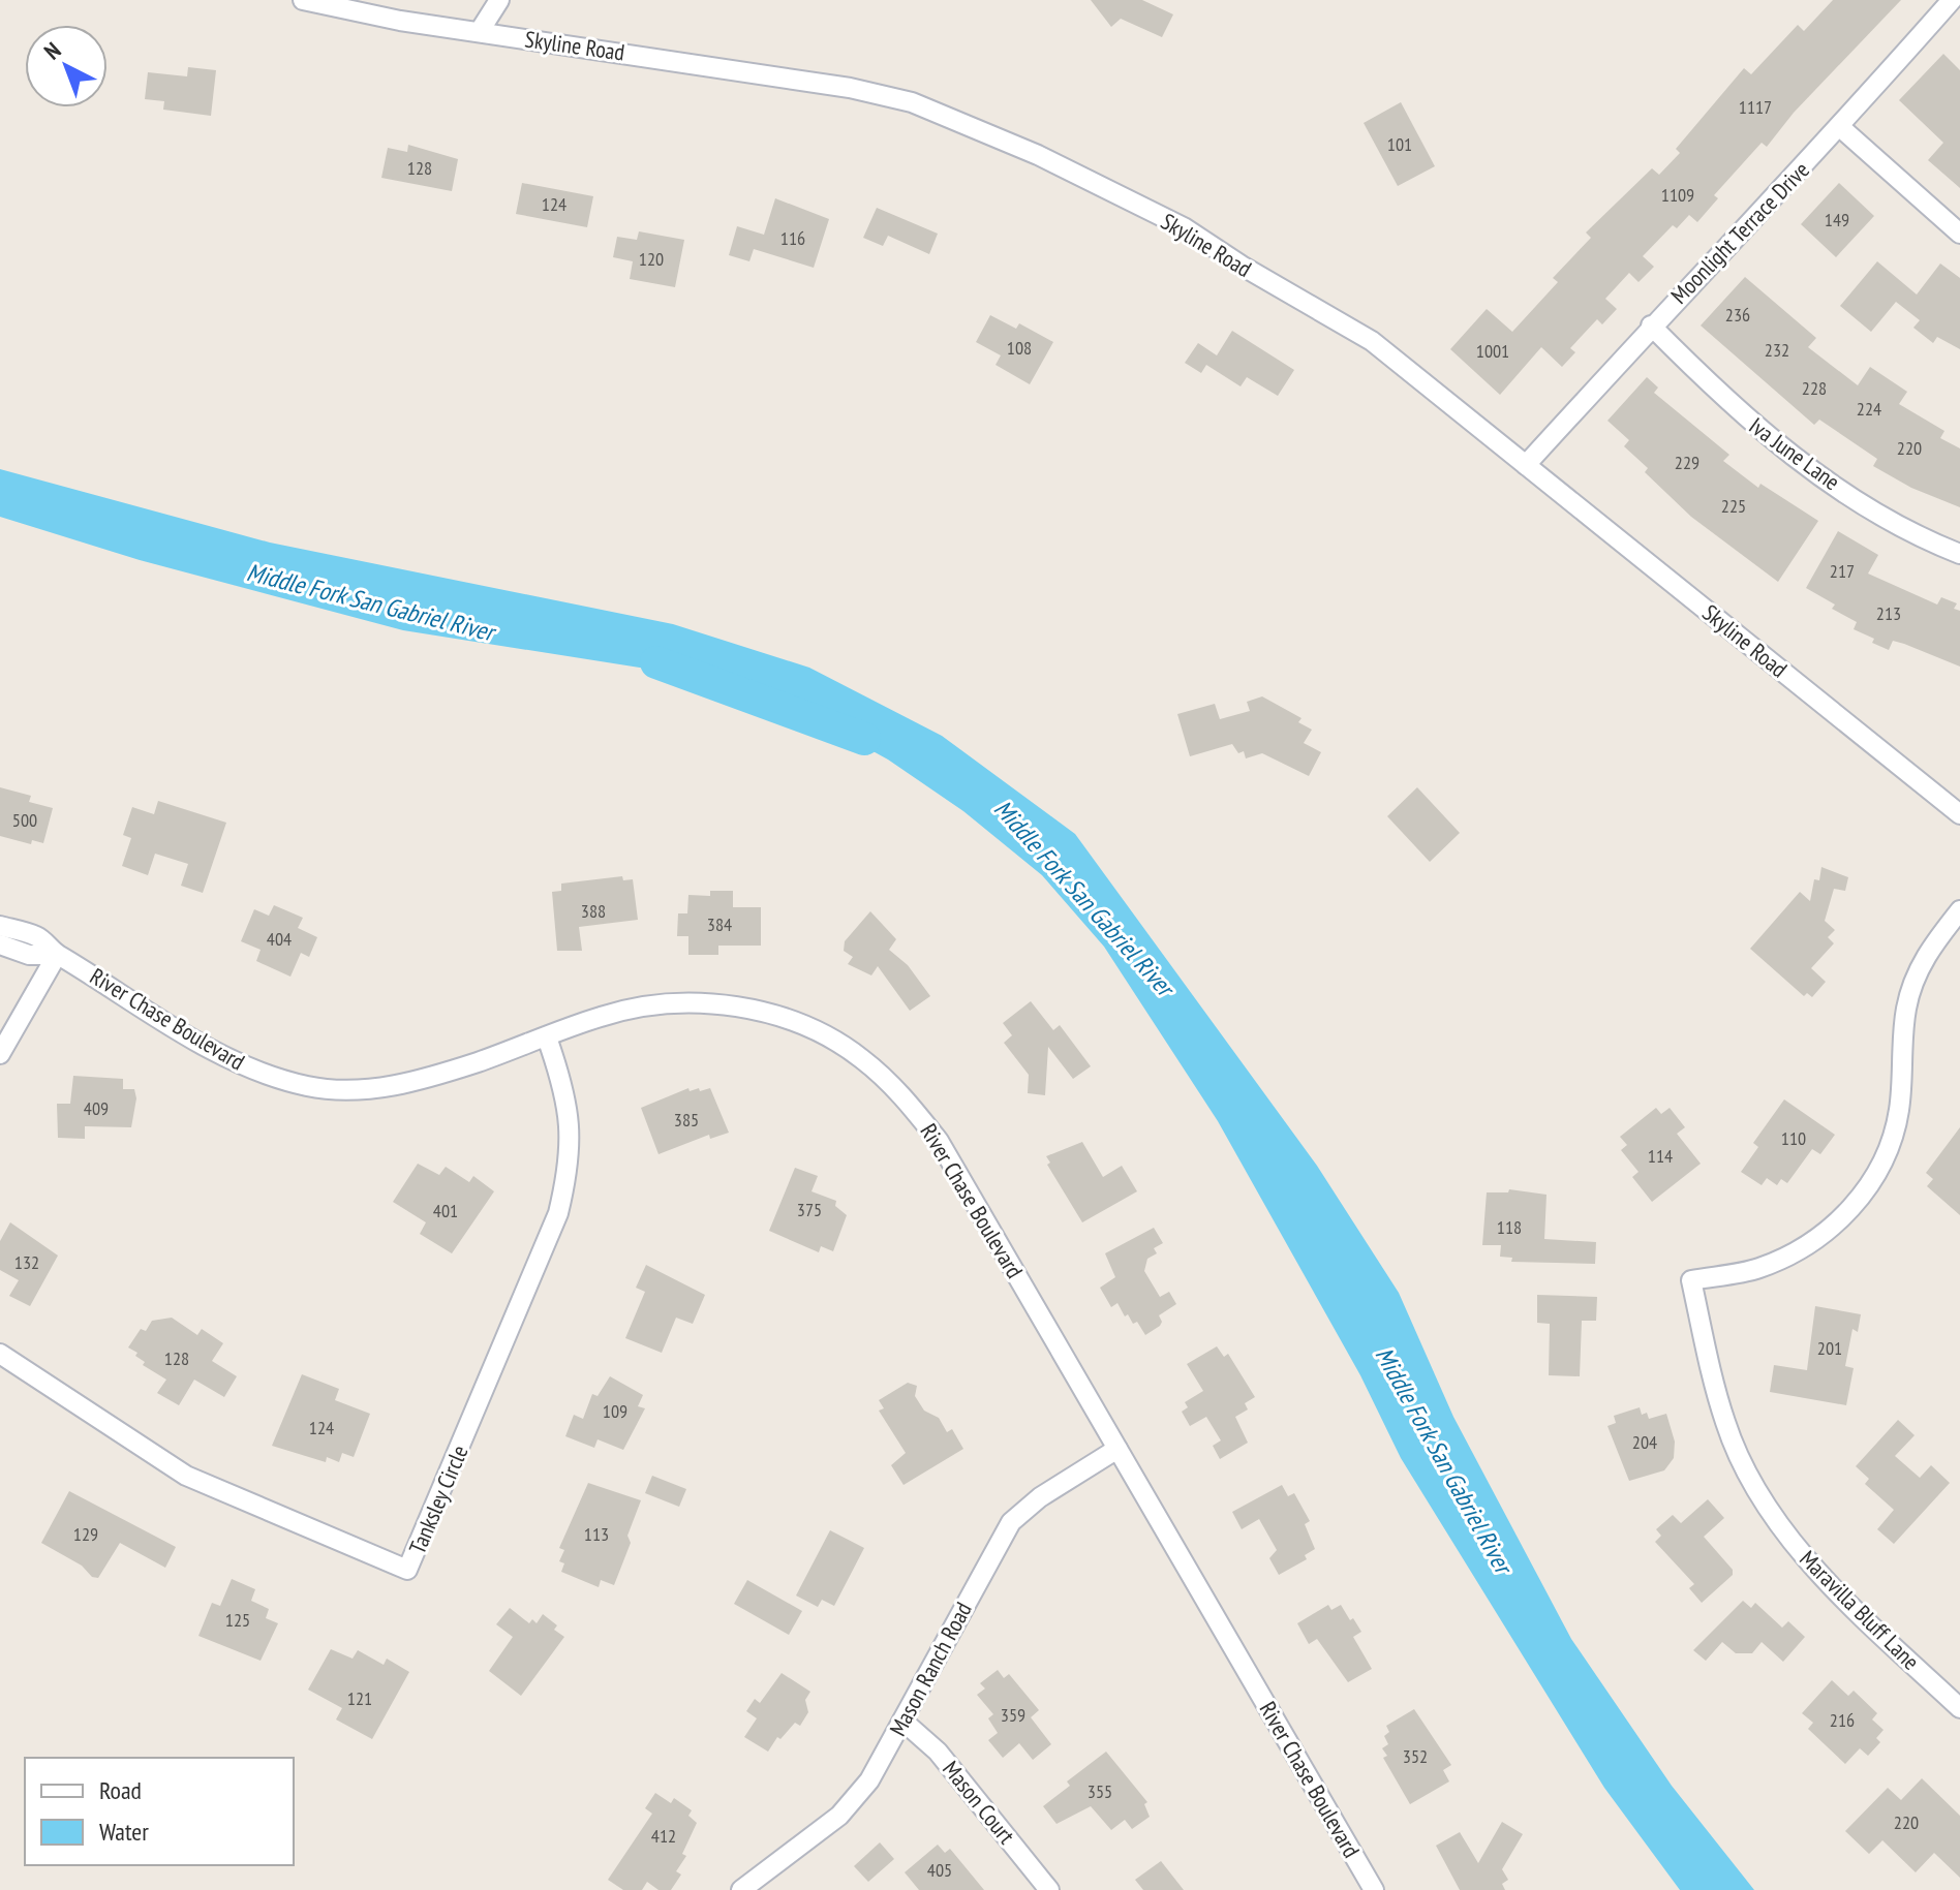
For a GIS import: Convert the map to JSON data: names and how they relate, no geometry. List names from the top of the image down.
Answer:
{
  "streets": {
    "street": [
      "Skyline Road",
      "Moonlight Terrace Drive",
      "Iva June Lane",
      "River Chase Boulevard",
      "Tanksley Circle",
      "Maravilla Bluff Lane",
      "Mason Ranch Road",
      "Mason Court"
    ]
  },
  "crossings": [
    ["Skyline Road", "Moonlight Terrace Drive"],
    ["Moonlight Terrace Drive", "Iva June Lane"],
    ["River Chase Boulevard", "Tanksley Circle"],
    ["River Chase Boulevard", "Mason Ranch Road"],
    ["Mason Ranch Road", "Mason Court"]
  ],
  "water": ["Middle Fork San Gabriel River"],
  "house_numbers": [
    "1117",
    "101",
    "128",
    "1109",
    "124",
    "149",
    "116",
    "120",
    "236",
    "108",
    "232",
    "1001",
    "228",
    "224",
    "220",
    "229",
    "225",
    "217",
    "213",
    "500",
    "388",
    "384",
    "404",
    "409",
    "385",
    "110",
    "114",
    "375",
    "401",
    "118",
    "132",
    "201",
    "128",
    "109",
    "124",
    "204",
    "129",
    "113",
    "125",
    "121",
    "359",
    "216",
    "352",
    "355",
    "220",
    "412",
    "405"
  ],
  "legend": ["Road", "Water"],
  "north": "top left"
}
